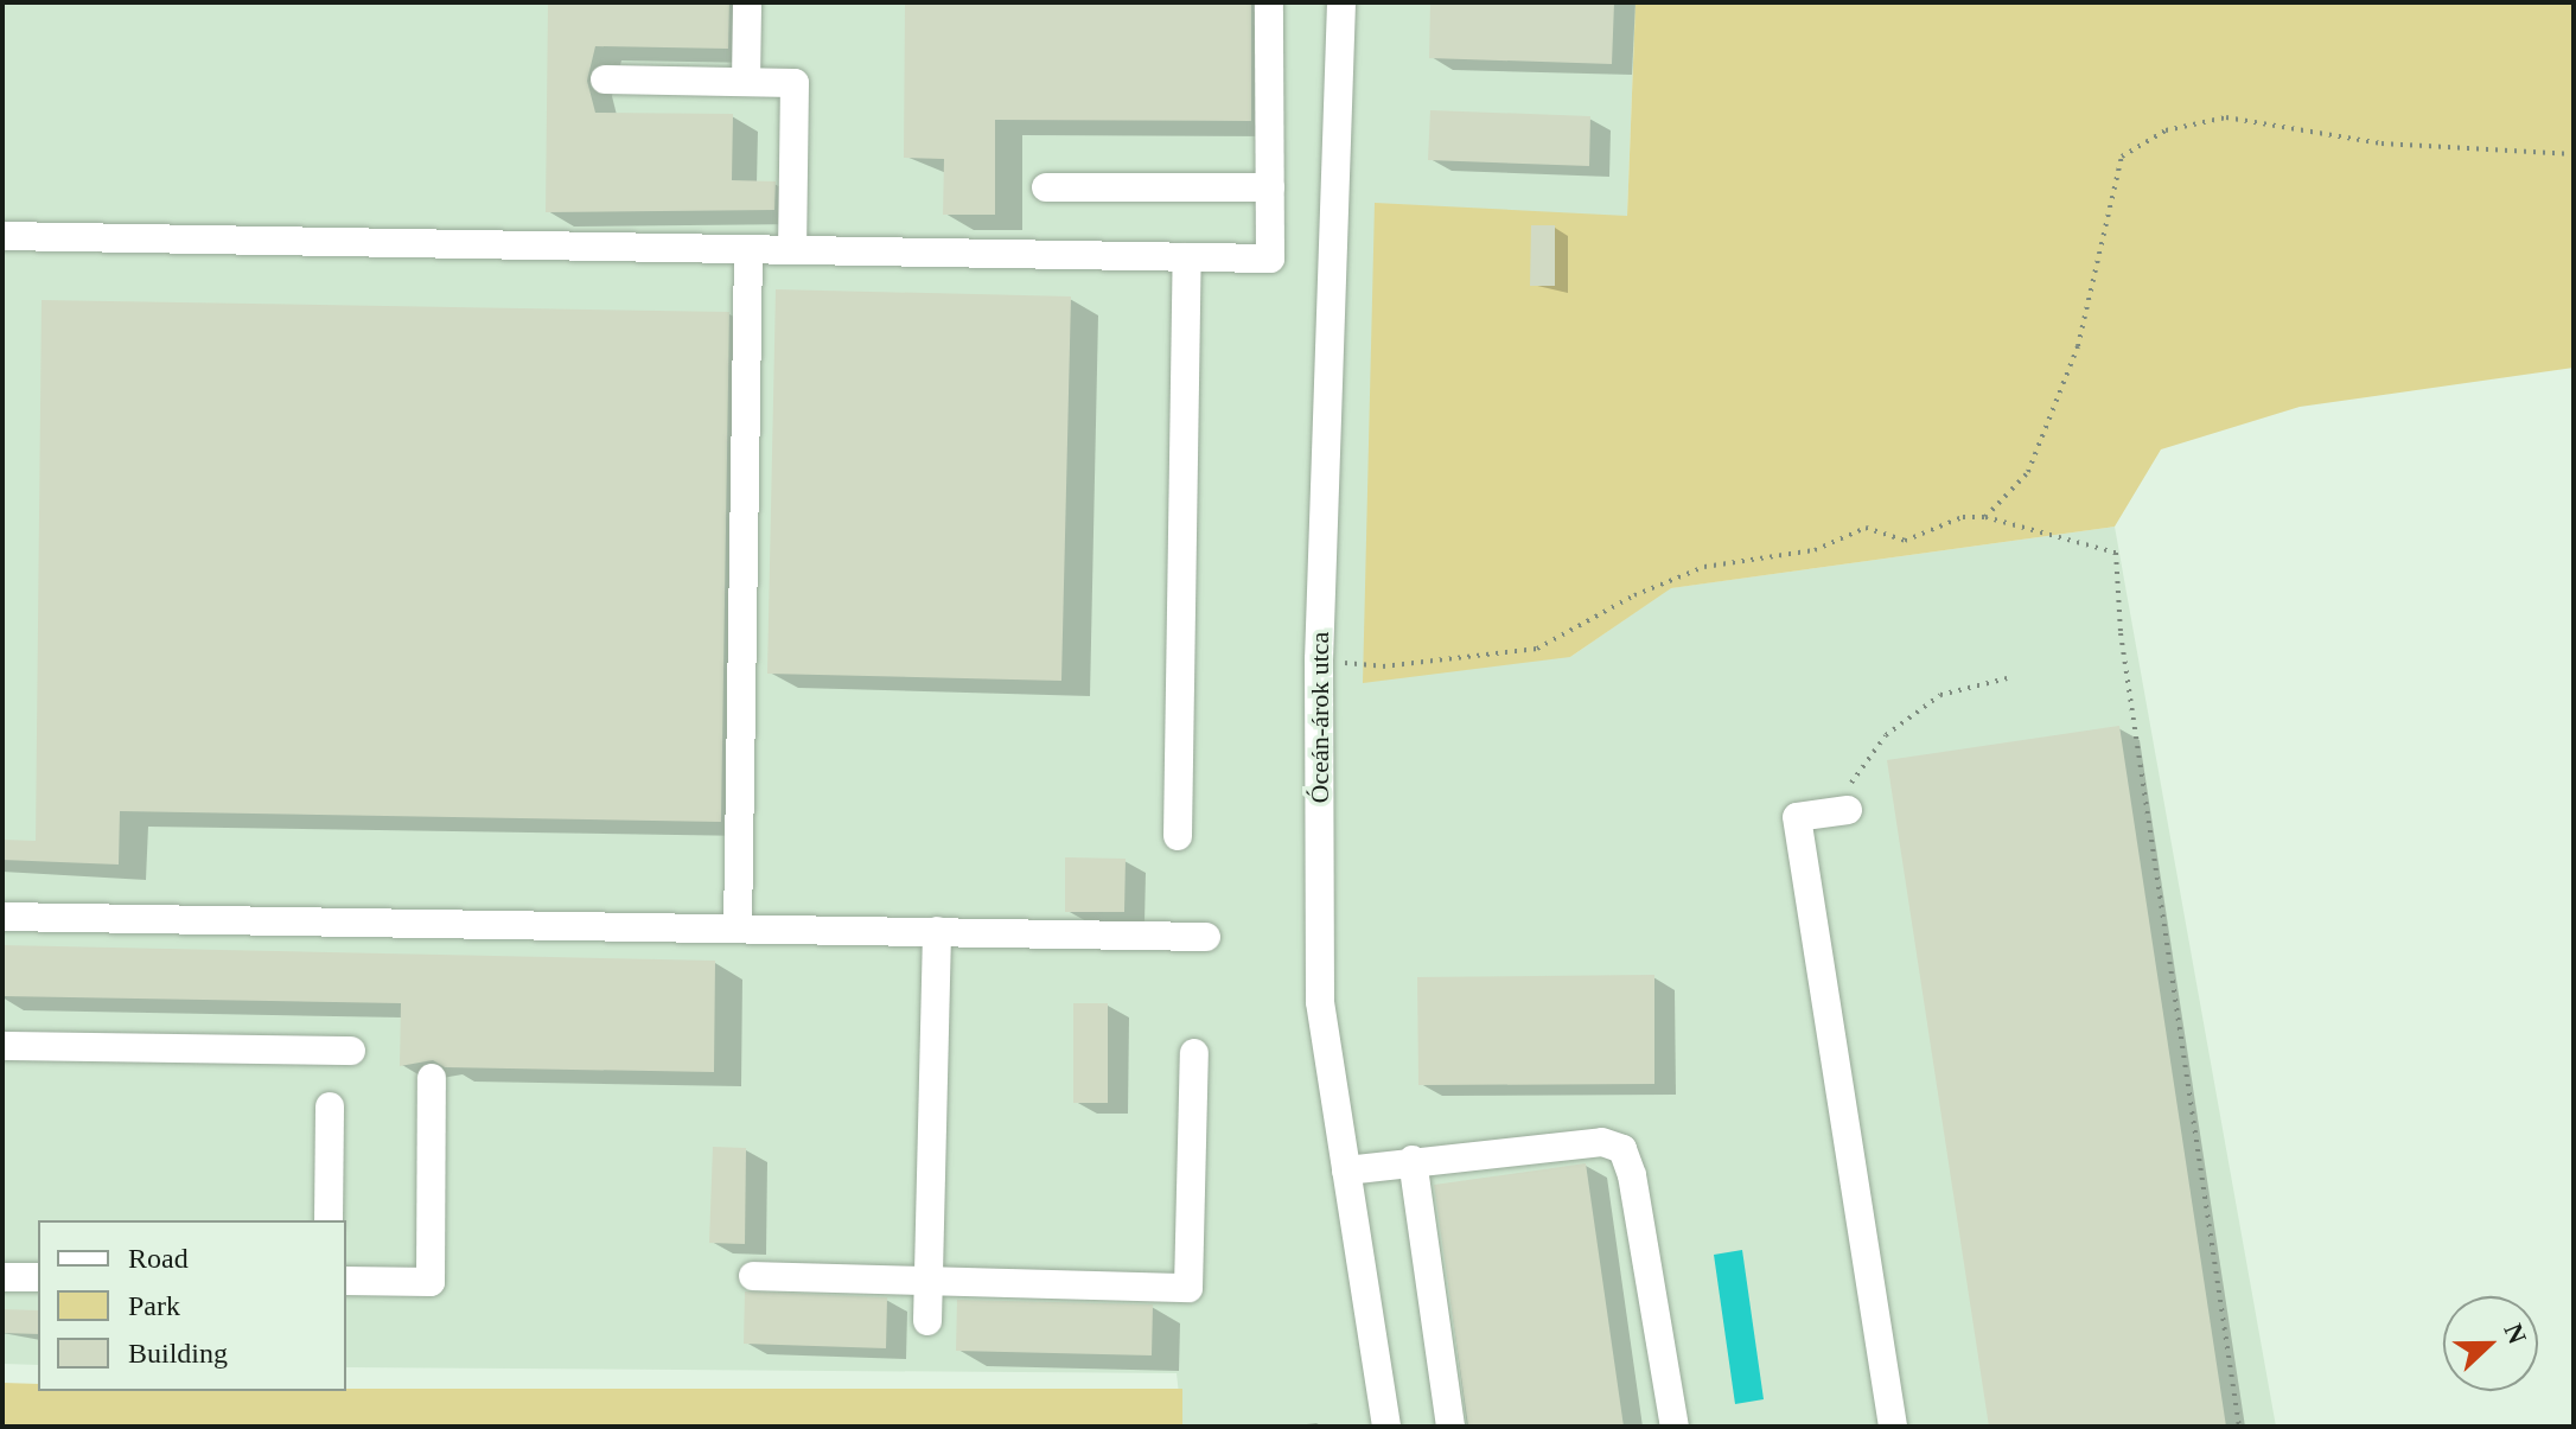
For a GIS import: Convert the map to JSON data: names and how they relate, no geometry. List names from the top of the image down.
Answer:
{
  "streets": {
    "lane": ["Óceán-árok utca"]
  },
  "legend": ["Road", "Park", "Building"],
  "north": "right"
}
